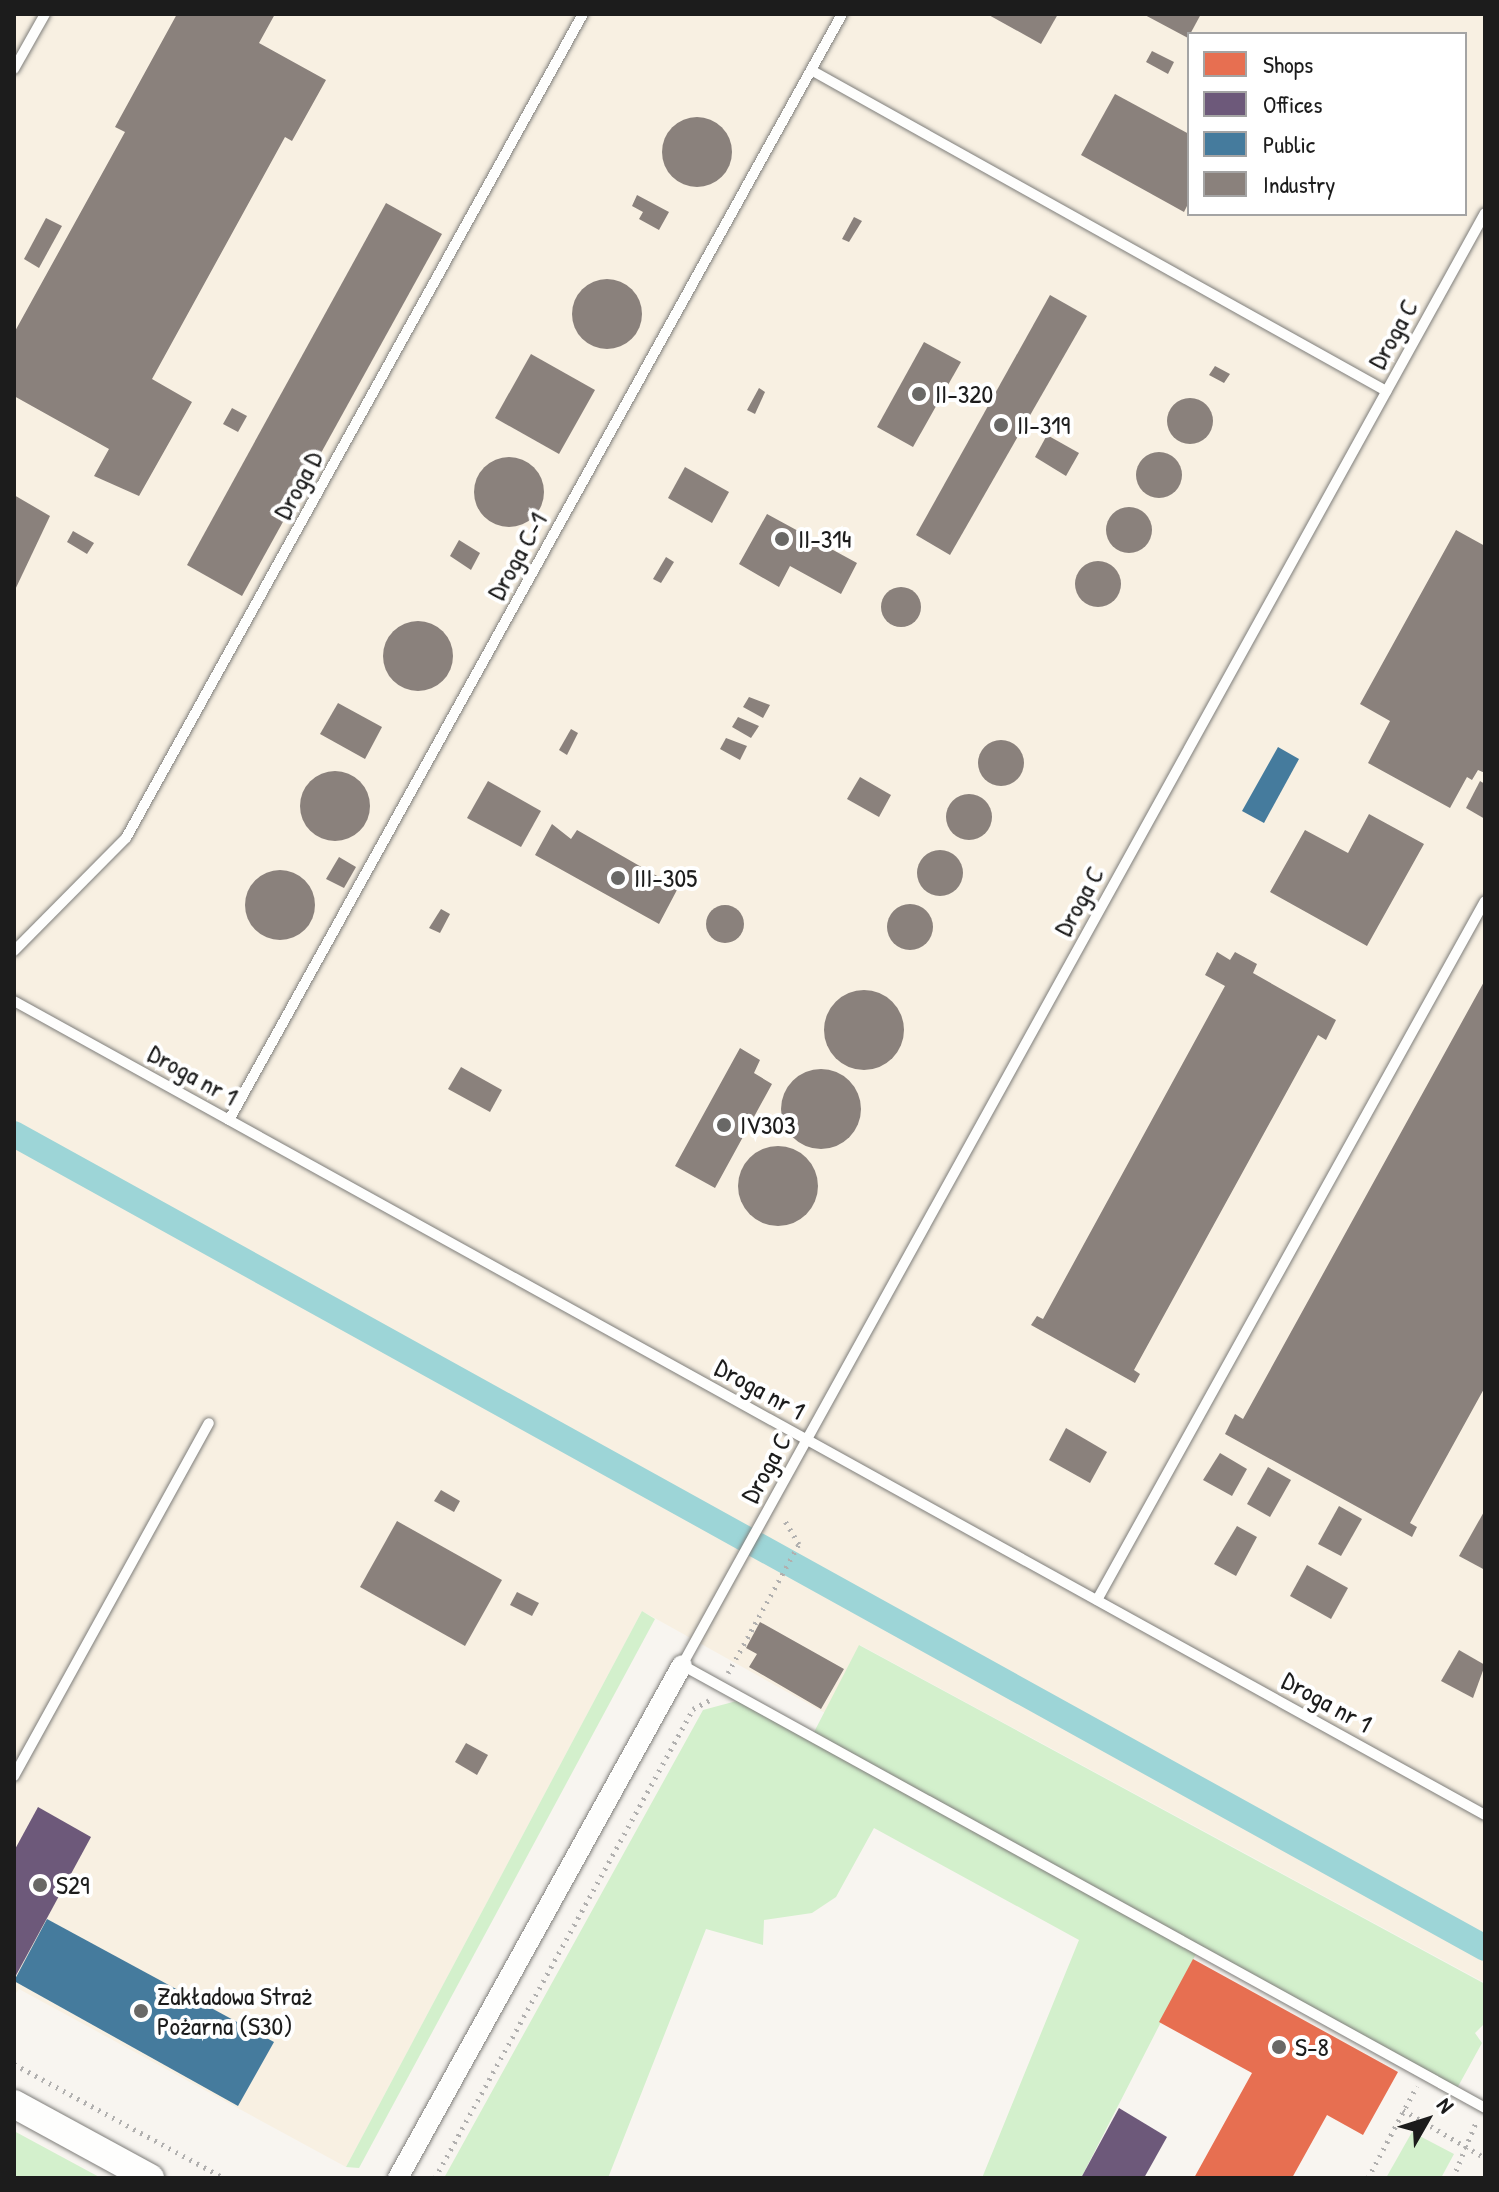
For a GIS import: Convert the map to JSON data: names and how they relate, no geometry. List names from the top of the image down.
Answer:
{
  "streets": {
    "lane": [
      "Droga C",
      "Droga D",
      "Droga C-1",
      "Droga nr 1"
    ]
  },
  "crossings": [
    ["Droga C", "Droga nr 1"],
    ["Droga C-1", "Droga nr 1"]
  ],
  "places": [
    "II-320",
    "II-319",
    "II-314",
    "III-305",
    "IV303",
    "S29",
    "Zakładowa Straż Pożarna (S30)",
    "S-8"
  ],
  "legend": [
    "Shops",
    "Offices",
    "Public",
    "Industry"
  ],
  "north": "top right"
}
